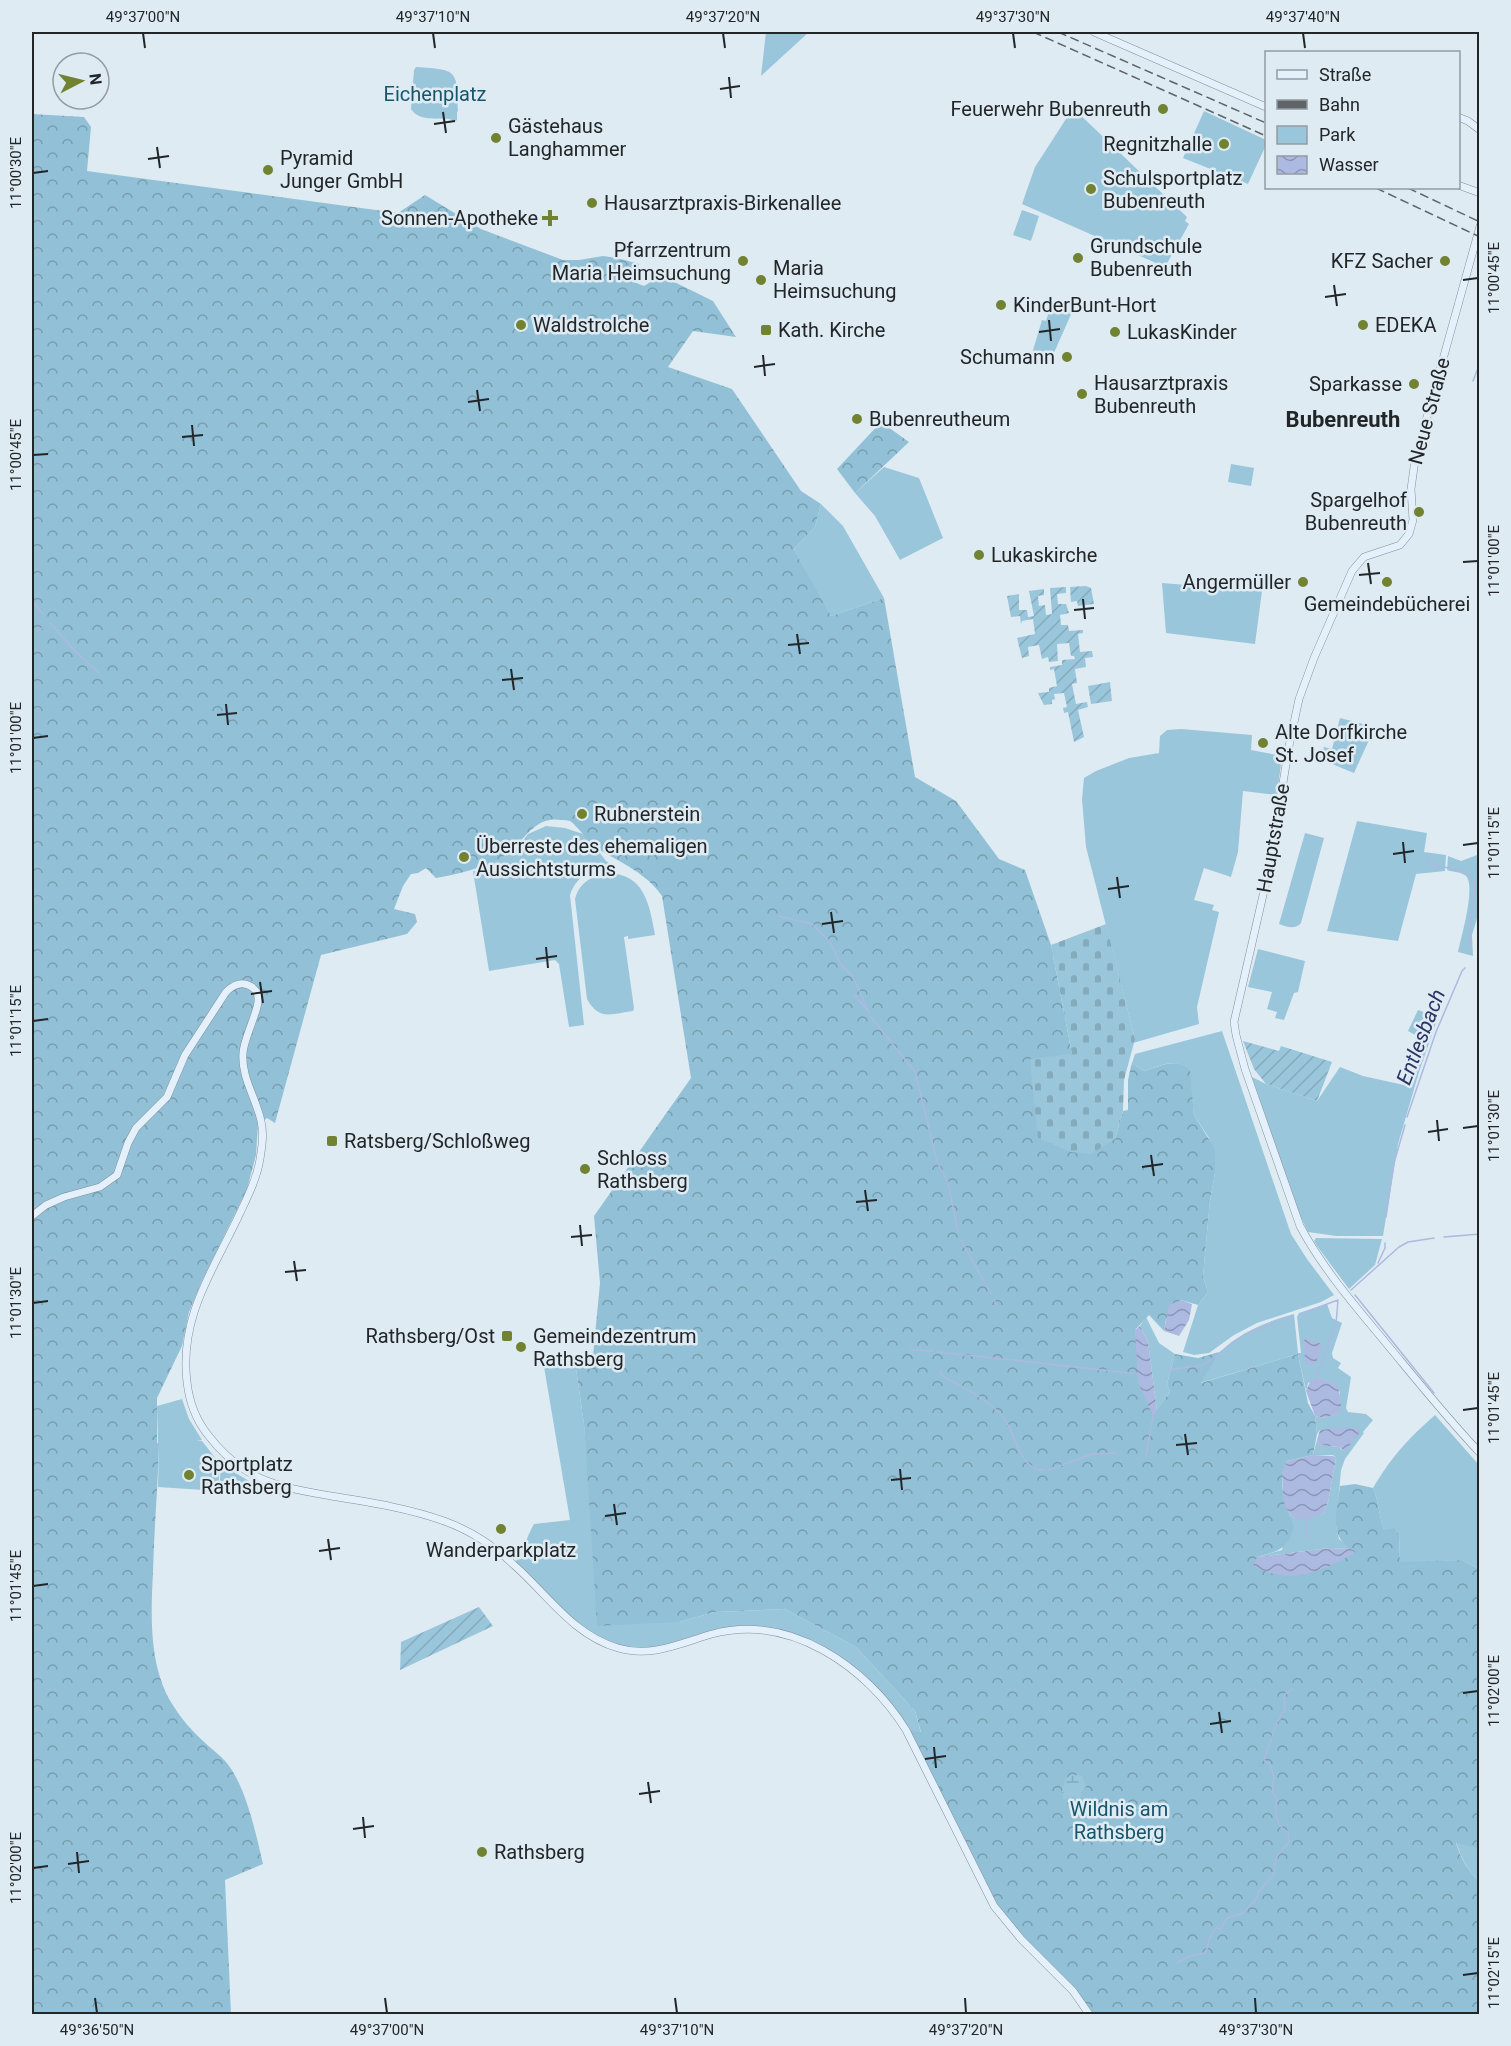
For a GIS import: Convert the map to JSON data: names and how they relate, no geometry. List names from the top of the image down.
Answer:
{
  "streets": {
    "street": ["Neue Straße", "Hauptstraße"]
  },
  "crossings": [
    ["Neue Straße", "Hauptstraße"]
  ],
  "districts": ["Bubenreuth"],
  "water": ["Entlesbach"],
  "parks": ["Eichenplatz", "Wildnis am Rathsberg"],
  "places": {
    "other": [
      "Feuerwehr Bubenreuth",
      "Gästehaus Langhammer",
      "Regnitzhalle",
      "Pyramid Junger GmbH",
      "Schulsportplatz Bubenreuth",
      "Hausarztpraxis-Birkenallee",
      "Grundschule Bubenreuth",
      "Pfarrzentrum Maria Heimsuchung",
      "KFZ Sacher",
      "Maria Heimsuchung",
      "KinderBunt-Hort",
      "Waldstrolche",
      "EDEKA",
      "LukasKinder",
      "Schumann",
      "Sparkasse",
      "Hausarztpraxis Bubenreuth",
      "Bubenreutheum",
      "Spargelhof Bubenreuth",
      "Lukaskirche",
      "Angermüller",
      "Gemeindebücherei",
      "Alte Dorfkirche St. Josef",
      "Rubnerstein",
      "Überreste des ehemaligen Aussichtsturms",
      "Schloss Rathsberg",
      "Gemeindezentrum Rathsberg",
      "Sportplatz Rathsberg",
      "Wanderparkplatz",
      "Rathsberg"
    ],
    "health": ["Sonnen-Apotheke"],
    "transit": ["Kath. Kirche", "Ratsberg/Schloßweg", "Rathsberg/Ost"]
  },
  "legend": [
    "Straße",
    "Bahn",
    "Park",
    "Wasser"
  ],
  "north": "right",
  "coordinates": [
    "49°37'00\"N",
    "49°37'10\"N",
    "49°37'20\"N",
    "49°37'30\"N",
    "49°37'40\"N",
    "11°00'30\"E",
    "11°00'45\"E",
    "11°01'00\"E",
    "11°01'15\"E",
    "11°01'30\"E",
    "11°01'45\"E",
    "11°02'00\"E",
    "11°02'15\"E",
    "49°36'50\"N"
  ]
}
